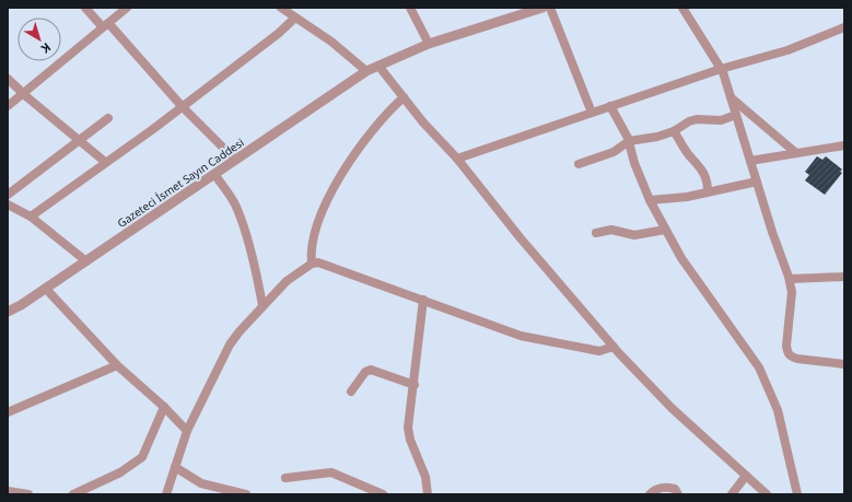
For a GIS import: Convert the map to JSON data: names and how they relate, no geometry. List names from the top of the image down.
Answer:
{
  "streets": {
    "street": ["Gazeteci İsmet Sayın Caddesi"]
  },
  "north": "bottom right"
}
